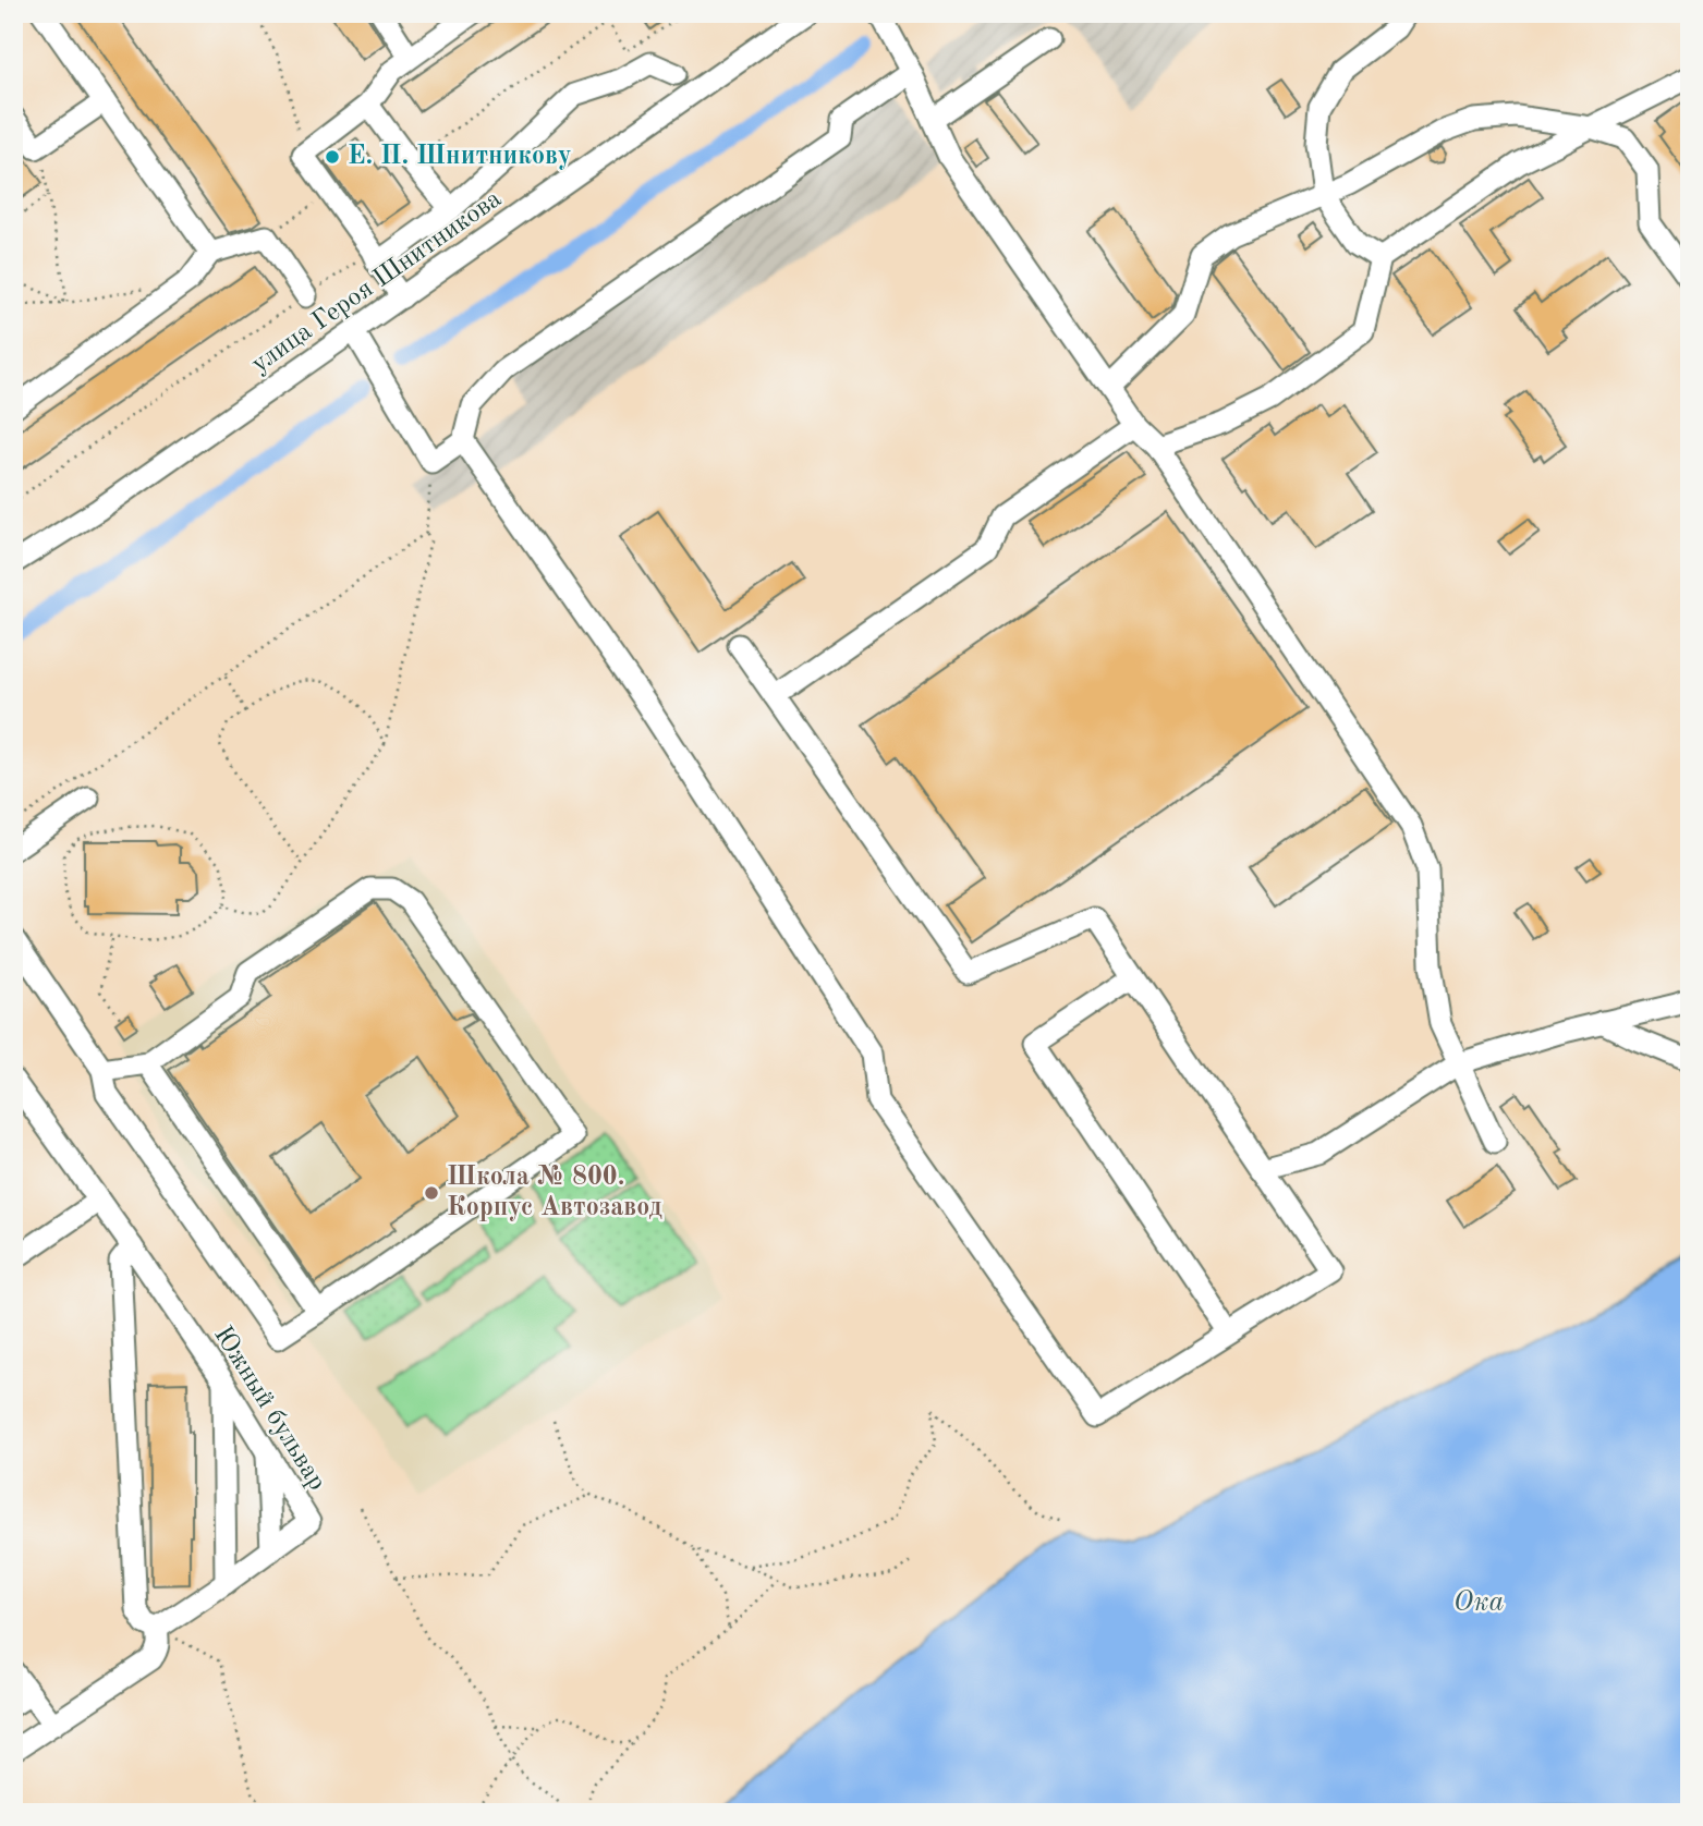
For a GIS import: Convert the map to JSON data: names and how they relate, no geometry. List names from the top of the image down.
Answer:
{
  "streets": {
    "street": ["улица Героя Шнитникова", "Южный бульвар"]
  },
  "water": ["Ока"],
  "places": ["Е. П. Шнитникову", "Школа № 800. Корпус Автозавод"]
}
